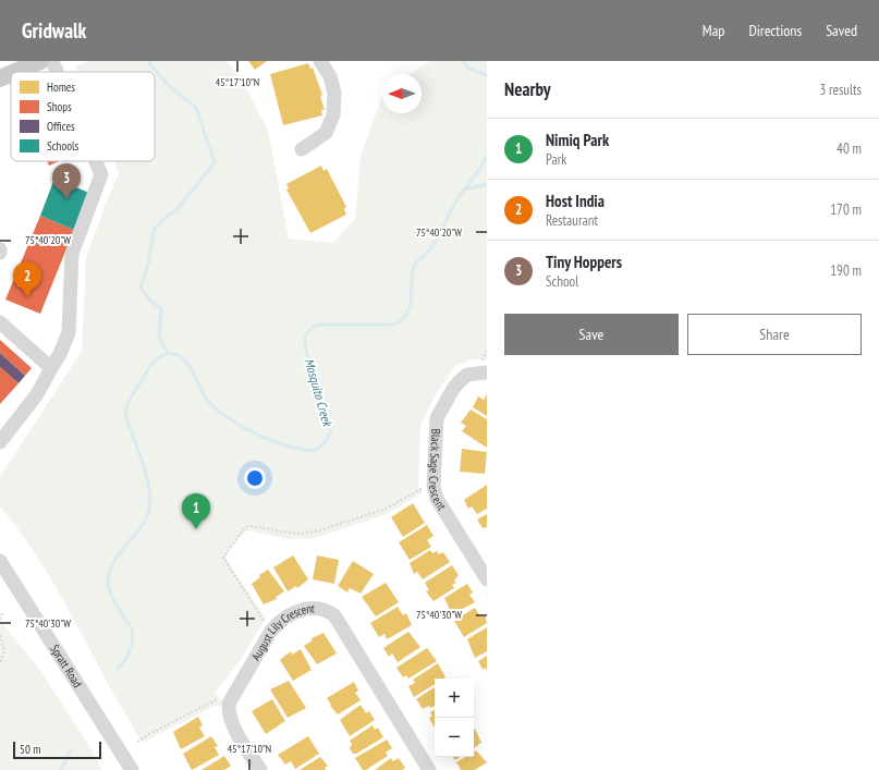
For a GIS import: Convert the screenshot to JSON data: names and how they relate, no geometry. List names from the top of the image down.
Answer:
{
  "streets": {
    "street": ["Black Sage Crescent", "August Lily Crescent", "Spratt Road"]
  },
  "water": ["Mosquito Creek"],
  "legend": [
    "Homes",
    "Shops",
    "Offices",
    "Schools"
  ],
  "scale_bar": "50 m",
  "north": "left",
  "page": {
    "header": "Gridwalk",
    "nav": ["Map", "Directions", "Saved"],
    "heading": ["Nearby", "3 results"],
    "list": [
      {
        "mark": "1",
        "name": "Nimiq Park",
        "note": "Park",
        "value": "40 m"
      },
      {
        "mark": "2",
        "name": "Host India",
        "note": "Restaurant",
        "value": "170 m"
      },
      {
        "mark": "3",
        "name": "Tiny Hoppers",
        "note": "School",
        "value": "190 m"
      }
    ],
    "pins": ["3", "2", "1"],
    "buttons": ["Save", "Share"],
    "map_buttons": ["+", "−"],
    "scale": "50 m"
  },
  "coordinates": ["45°17'10\"N", "75°40'20\"W", "75°40'30\"W"]
}
